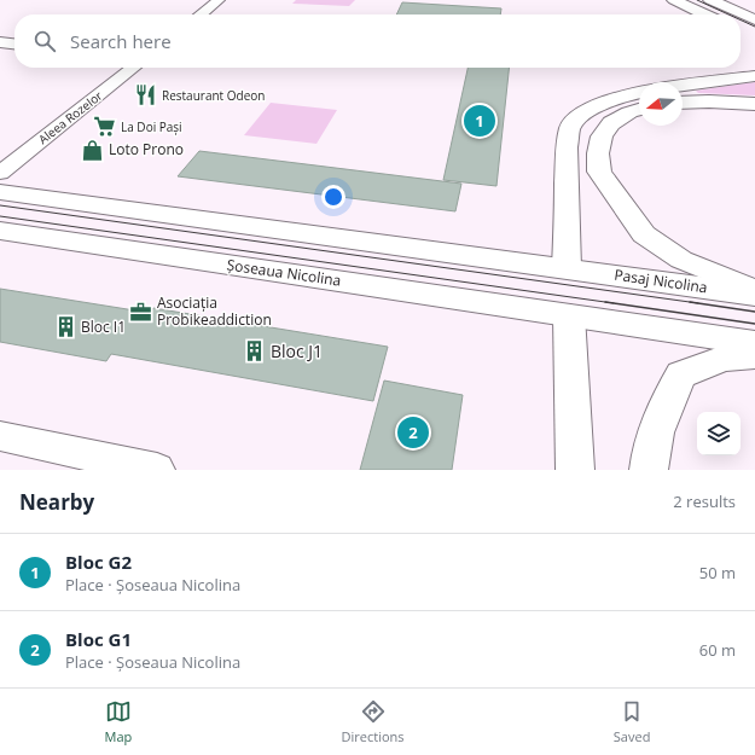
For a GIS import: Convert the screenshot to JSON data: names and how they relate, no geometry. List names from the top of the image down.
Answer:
{
  "streets": {
    "main road": ["Șoseaua Nicolina", "Pasaj Nicolina"],
    "street": ["Aleea Rozelor"]
  },
  "places": {
    "restaurant": ["Restaurant Odeon"],
    "supermarket": ["La Doi Pași"],
    "shop": ["Loto Prono"],
    "office": ["Asociația Probikeaddiction"],
    "building": ["Bloc I1", "Bloc J1"]
  },
  "north": "left",
  "page": {
    "search": "Search here",
    "pins": ["1", "2"],
    "heading": ["Nearby", "2 results"],
    "list": [
      {
        "mark": "1",
        "name": "Bloc G2",
        "note": "Place · Șoseaua Nicolina",
        "value": "50 m"
      },
      {
        "mark": "2",
        "name": "Bloc G1",
        "note": "Place · Șoseaua Nicolina",
        "value": "60 m"
      }
    ],
    "nav": ["Map", "Directions", "Saved"]
  }
}
